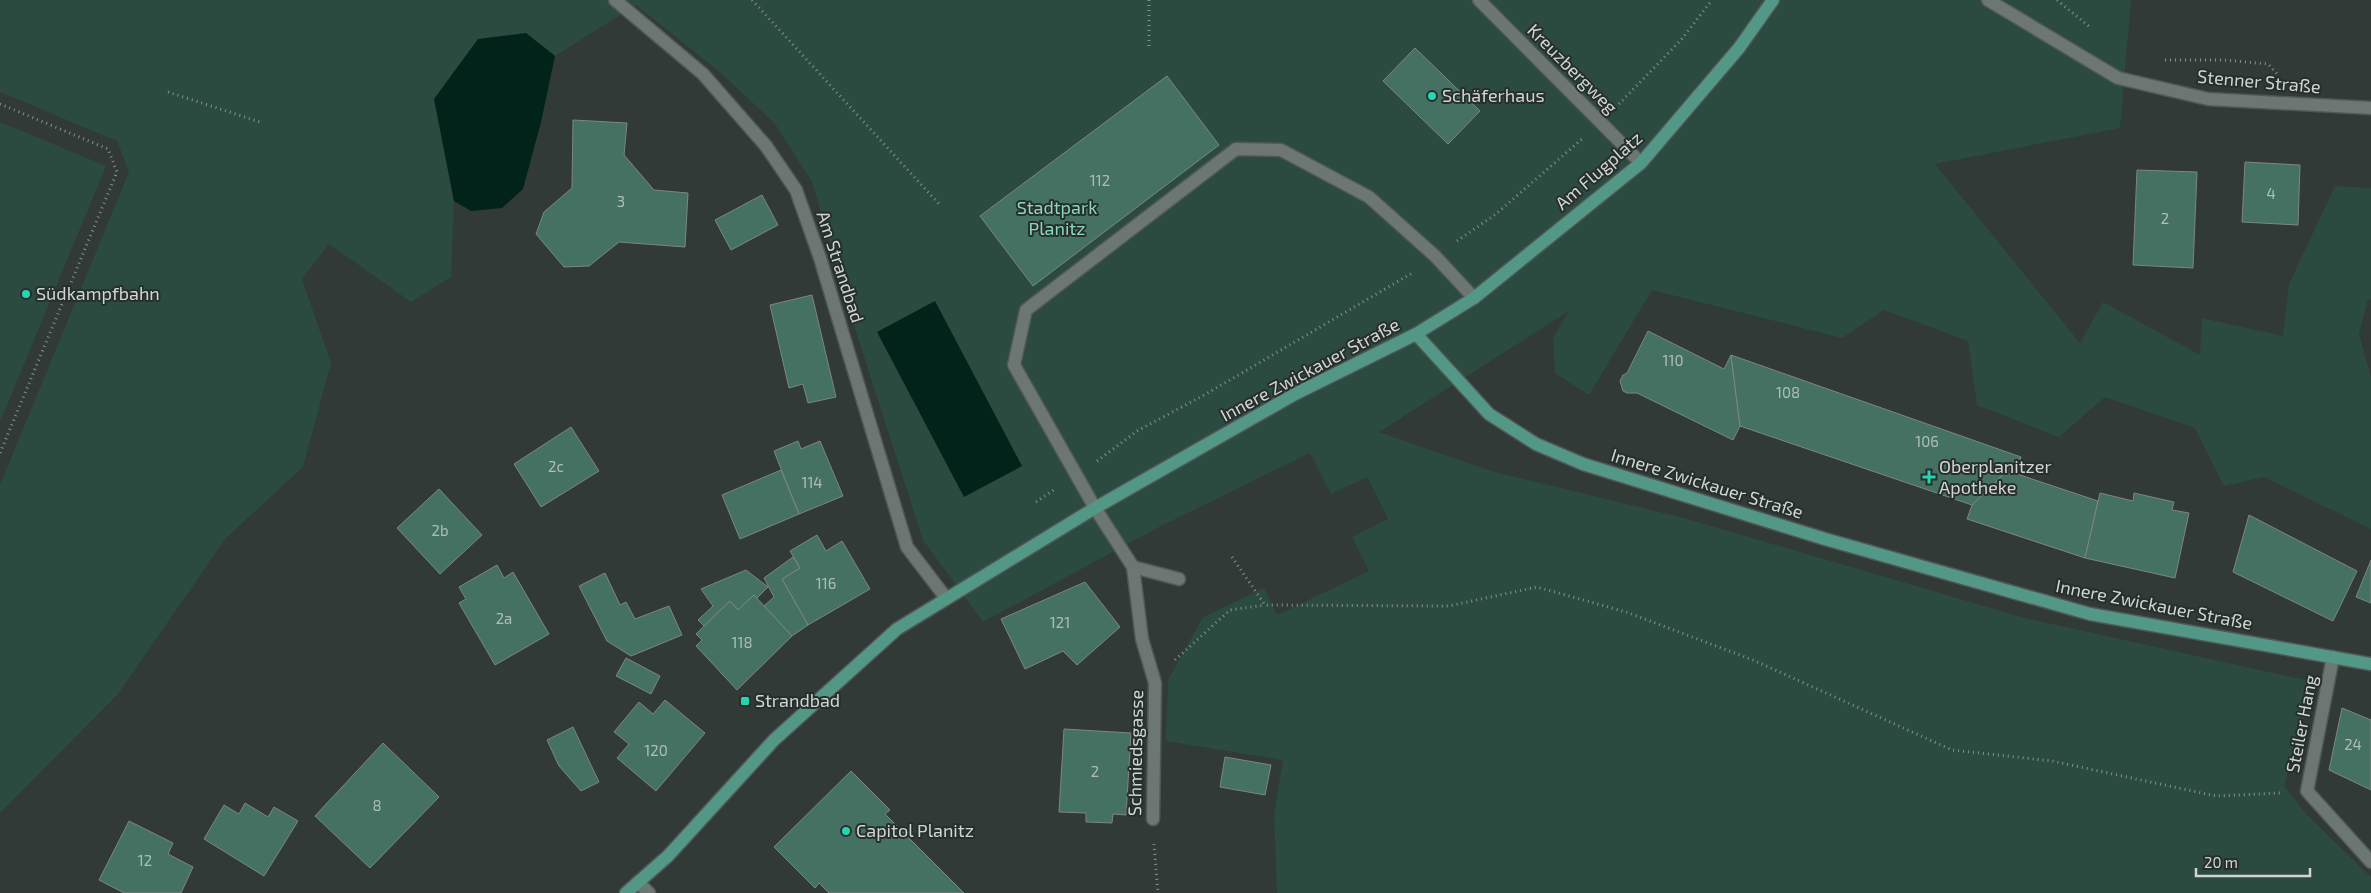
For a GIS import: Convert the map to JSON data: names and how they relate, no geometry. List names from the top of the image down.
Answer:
{
  "streets": {
    "main road": ["Am Flugplatz", "Innere Zwickauer Straße"],
    "street": [
      "Kreuzbergweg",
      "Stenner Straße",
      "Am Strandbad",
      "Steiler Hang",
      "Schmiedsgasse"
    ]
  },
  "crossings": [
    ["Kreuzbergweg", "Am Flugplatz"],
    ["Am Flugplatz", "Innere Zwickauer Straße"],
    ["Am Flugplatz", "Schmiedsgasse"],
    ["Am Strandbad", "Innere Zwickauer Straße"],
    ["Innere Zwickauer Straße", "Steiler Hang"],
    ["Innere Zwickauer Straße", "Schmiedsgasse"]
  ],
  "parks": ["Stadtpark Planitz"],
  "places": {
    "other": ["Schäferhaus", "Südkampfbahn", "Capitol Planitz"],
    "health": ["Oberplanitzer Apotheke"],
    "transit": ["Strandbad"]
  },
  "house_numbers": [
    "112",
    "4",
    "3",
    "2",
    "110",
    "108",
    "106",
    "2c",
    "114",
    "2b",
    "116",
    "2a",
    "121",
    "118",
    "24",
    "120",
    "2",
    "8",
    "12"
  ],
  "scale_bar": "20 m"
}
